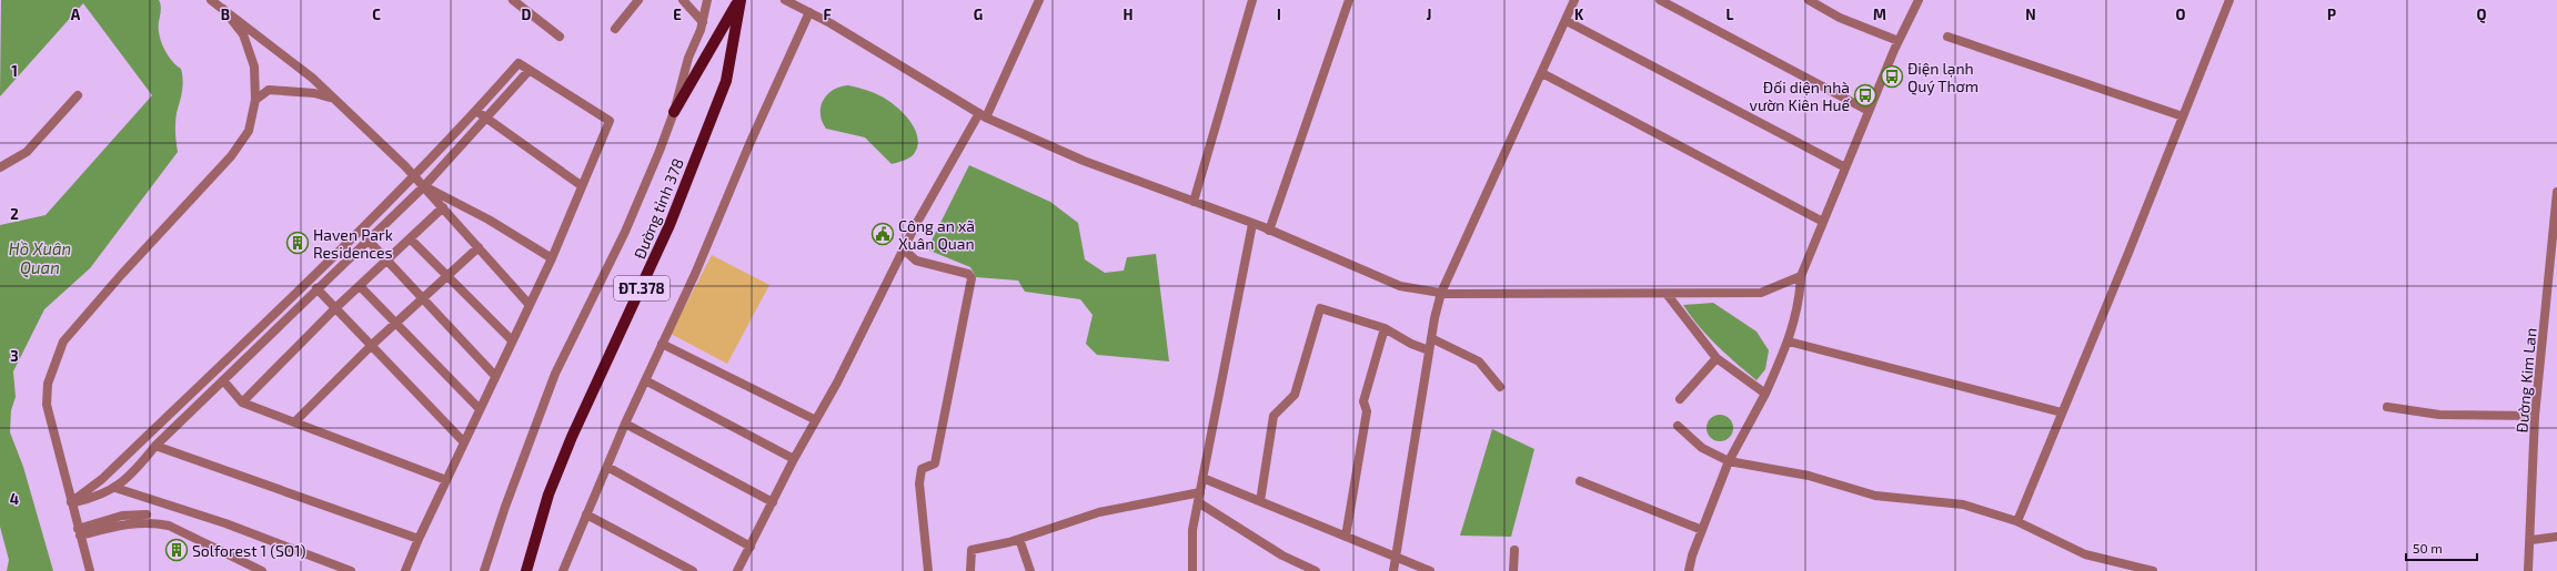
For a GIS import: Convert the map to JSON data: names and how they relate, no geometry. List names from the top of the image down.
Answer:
{
  "streets": {
    "main road": ["Đường tỉnh 378", "ĐT.378"],
    "street": ["Đường Kim Lan"]
  },
  "water": ["Hồ Xuân Quan"],
  "places": {
    "bus stop": ["Điện lạnh Quý Thơm", "Đối diện nhà vườn Kiên Huế"],
    "public building": ["Công an xã Xuân Quan"],
    "building": ["Haven Park Residences", "Solforest 1 (SO1)"]
  },
  "scale_bar": "50 m",
  "grid": {
    "columns": [
      "A",
      "B",
      "C",
      "D",
      "E",
      "F",
      "G",
      "H",
      "I",
      "J",
      "K",
      "L",
      "M",
      "N",
      "O",
      "P",
      "Q"
    ],
    "rows": [
      "1",
      "2",
      "3",
      "4"
    ]
  }
}
